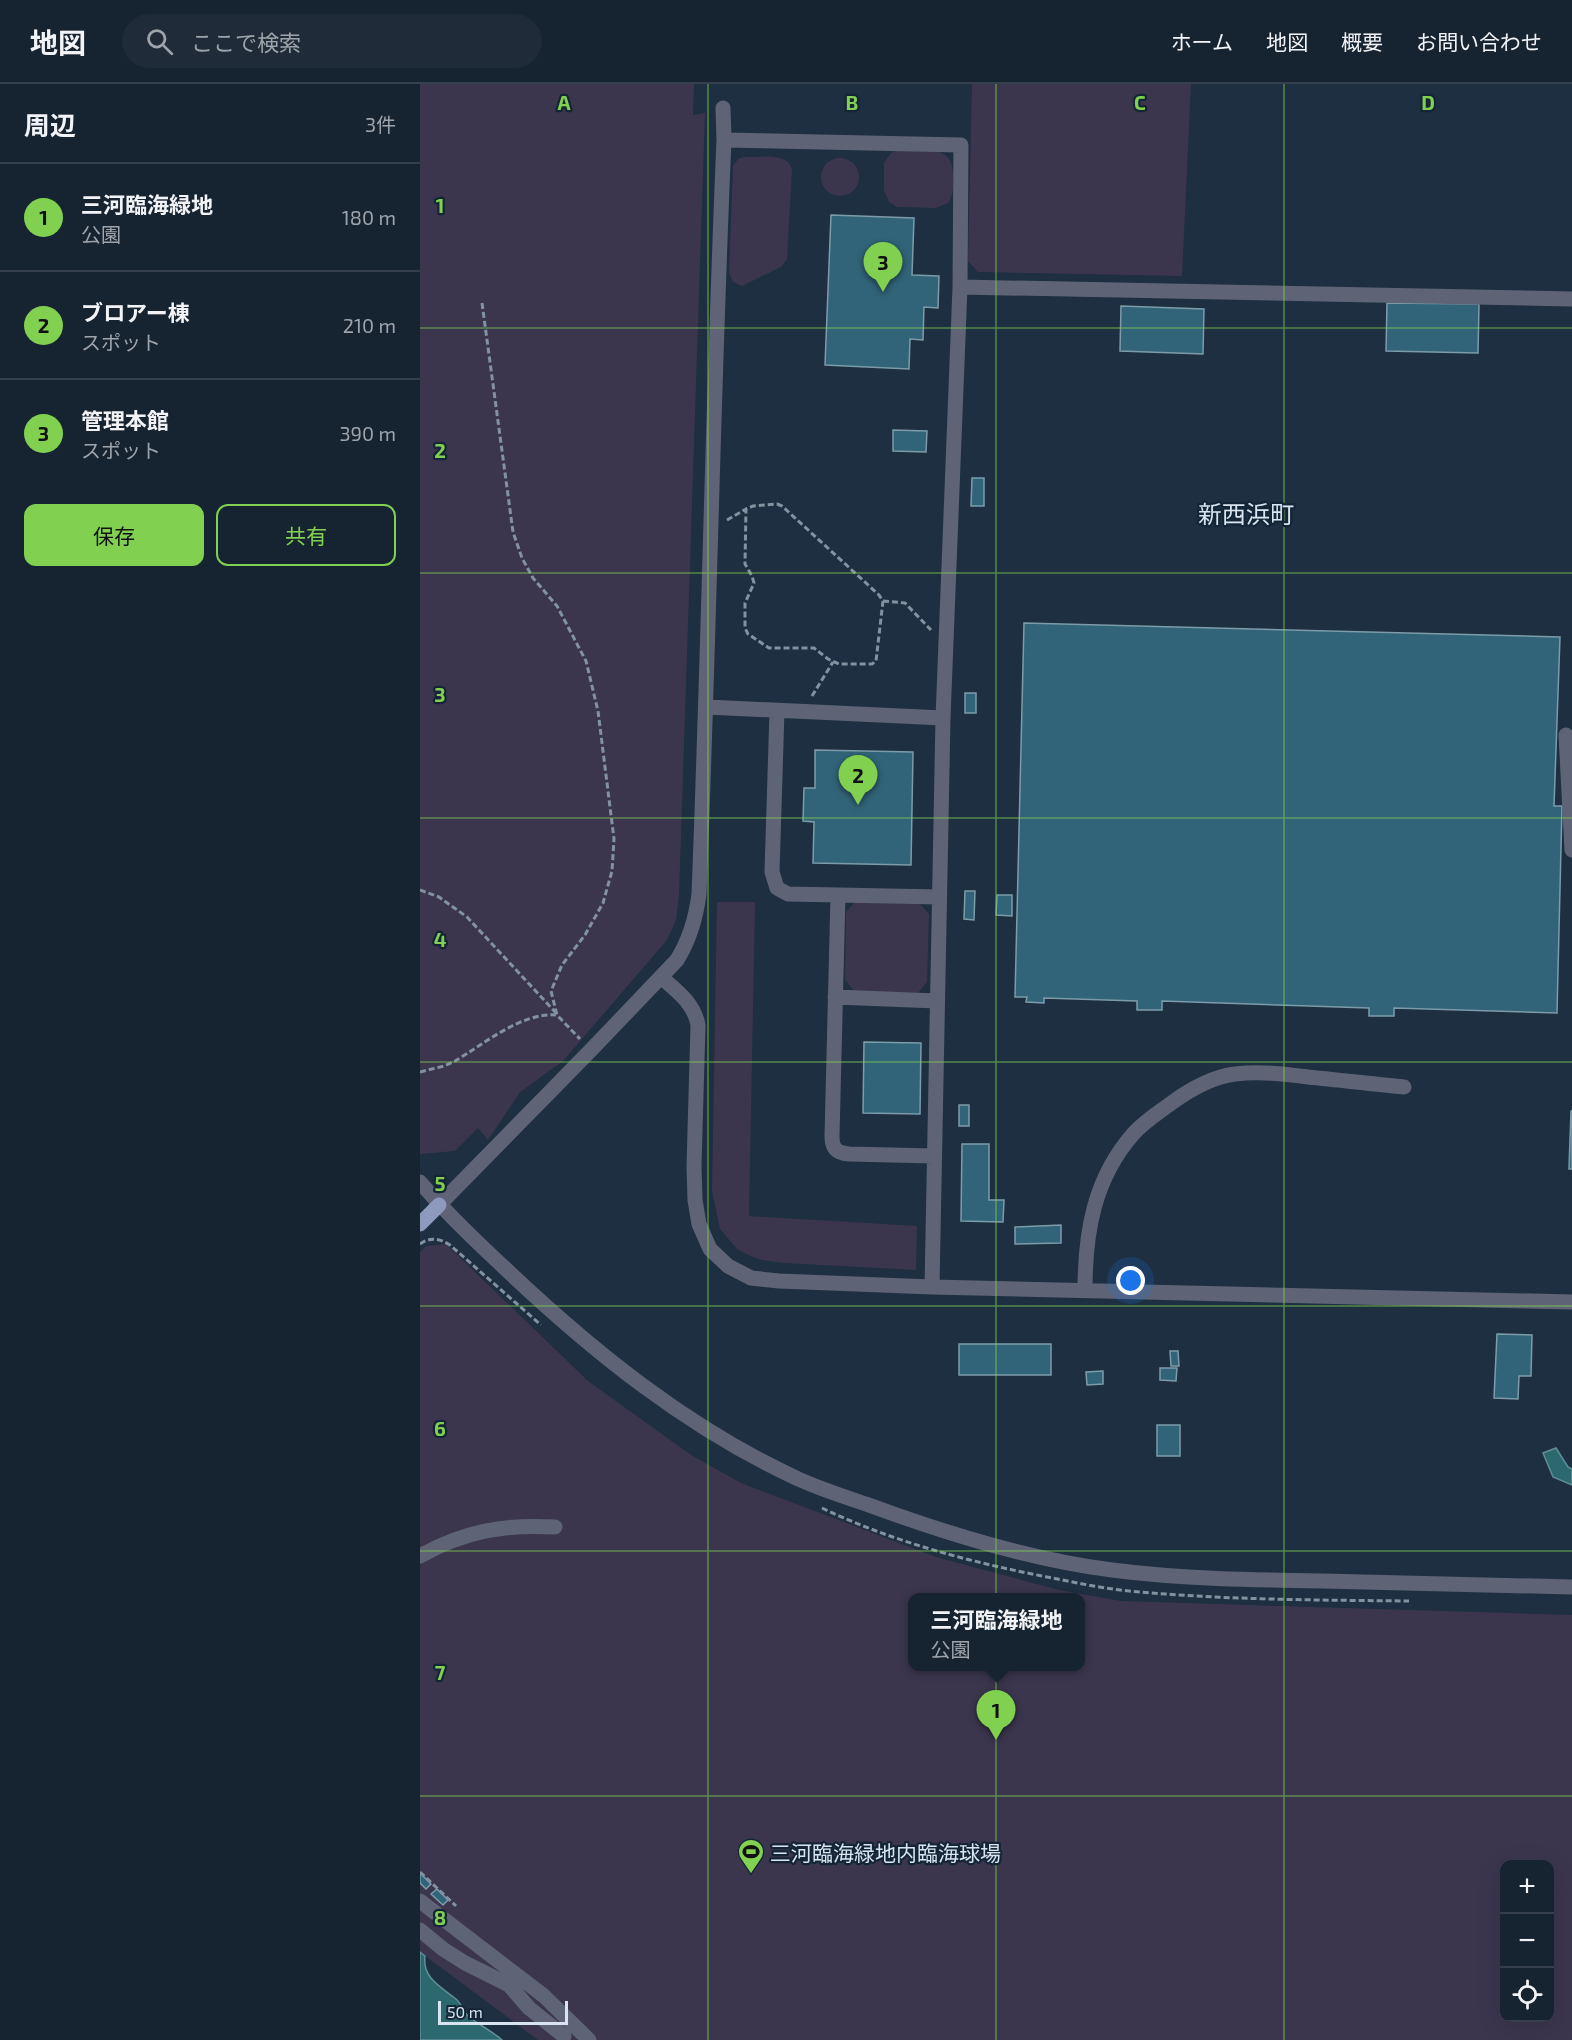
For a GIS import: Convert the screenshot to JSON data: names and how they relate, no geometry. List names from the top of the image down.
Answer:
{
  "districts": ["新西浜町"],
  "places": {
    "sports": ["三河臨海緑地内臨海球場"]
  },
  "scale_bar": "50 m",
  "page": {
    "header": "地図",
    "search": "ここで検索",
    "nav": [
      "ホーム",
      "地図",
      "概要",
      "お問い合わせ"
    ],
    "heading": ["周辺", "3件"],
    "list": [
      {
        "mark": "1",
        "name": "三河臨海緑地",
        "note": "公園",
        "value": "180 m"
      },
      {
        "mark": "2",
        "name": "ブロアー棟",
        "note": "スポット",
        "value": "210 m"
      },
      {
        "mark": "3",
        "name": "管理本館",
        "note": "スポット",
        "value": "390 m"
      }
    ],
    "pins": ["3", "2", "1"],
    "buttons": ["保存", "共有"],
    "popup": ["三河臨海緑地", "公園"],
    "map_buttons": ["+", "−"],
    "scale": "50 m"
  },
  "grid": {
    "columns": [
      "A",
      "B",
      "C",
      "D"
    ],
    "rows": [
      "1",
      "2",
      "3",
      "4",
      "5",
      "6",
      "7",
      "8"
    ]
  }
}
